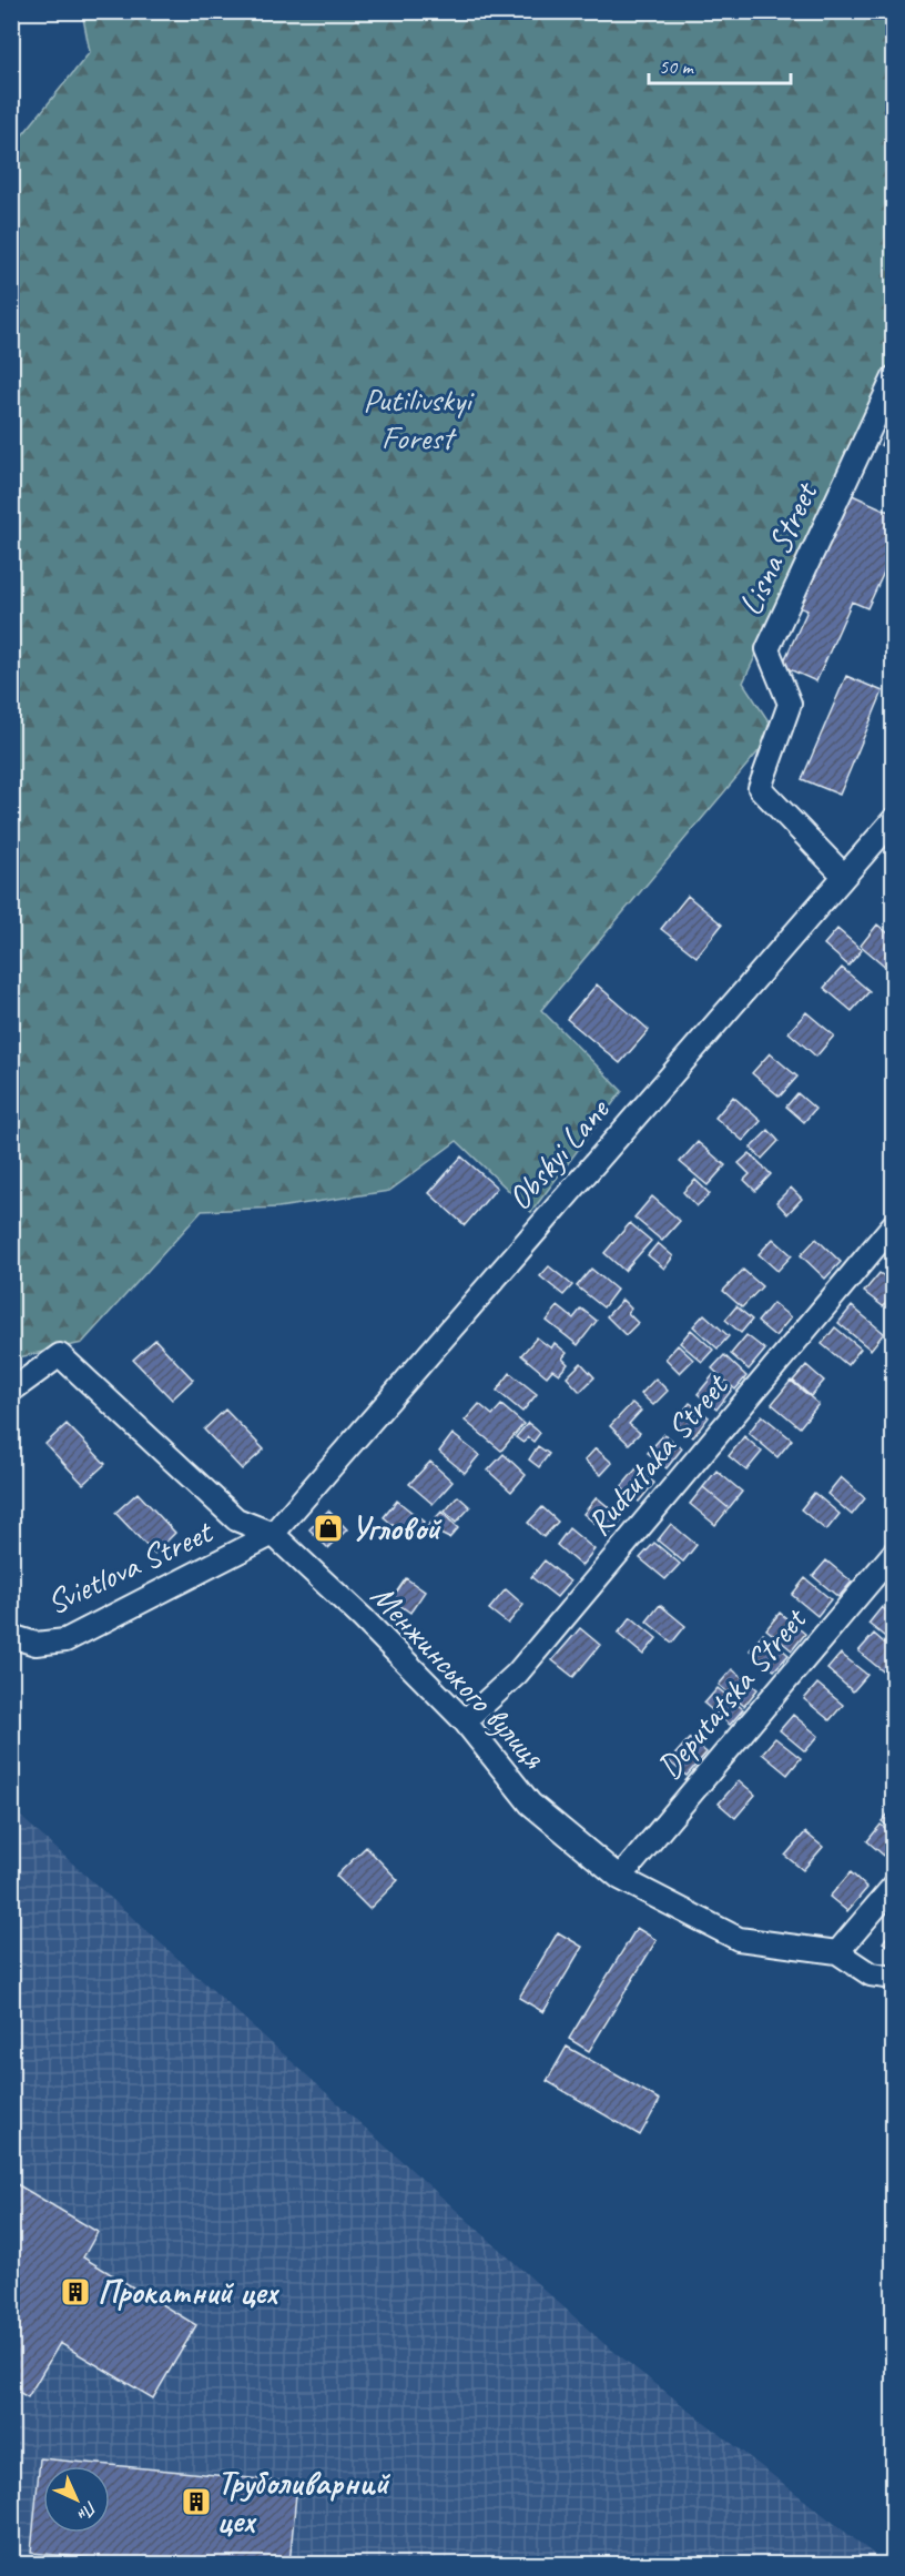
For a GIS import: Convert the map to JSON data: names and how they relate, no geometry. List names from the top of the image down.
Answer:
{
  "streets": {
    "street": [
      "Lisna Street",
      "Obskyi Lane",
      "Rudzutaka Street",
      "Svietlova Street",
      "Менжинського вулиця",
      "Deputatska Street"
    ]
  },
  "crossings": [
    ["Lisna Street", "Obskyi Lane"],
    ["Obskyi Lane", "Svietlova Street"],
    ["Obskyi Lane", "Менжинського вулиця"],
    ["Rudzutaka Street", "Менжинського вулиця"],
    ["Svietlova Street", "Менжинського вулиця"],
    ["Менжинського вулиця", "Deputatska Street"]
  ],
  "parks": ["Putilivskyi Forest"],
  "places": {
    "shop": ["Угловой"],
    "building": ["Прокатний цех", "Труболиварний цех"]
  },
  "scale_bar": "50 m",
  "north": "bottom right"
}
